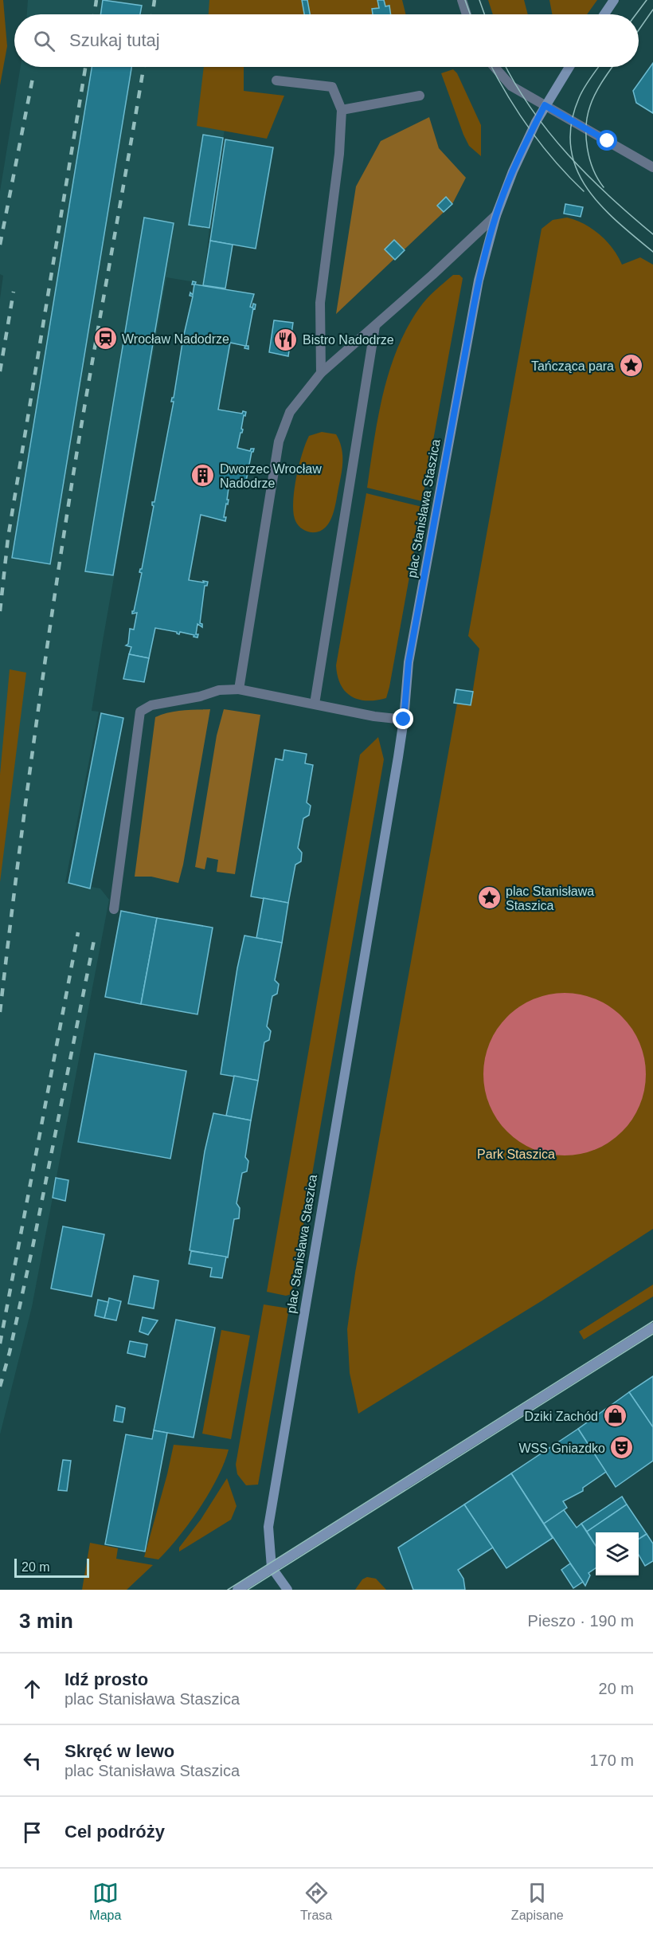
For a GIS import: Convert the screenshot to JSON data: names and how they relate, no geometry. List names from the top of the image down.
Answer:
{
  "streets": {
    "street": ["plac Stanisława Staszica"]
  },
  "parks": ["Park Staszica"],
  "places": {
    "station": ["Wrocław Nadodrze"],
    "restaurant": ["Bistro Nadodrze"],
    "place": ["Tańcząca para", "plac Stanisława Staszica"],
    "building": ["Dworzec Wrocław Nadodrze"],
    "shop": ["Dziki Zachód"],
    "theatre": ["WSS Gniazdko"]
  },
  "scale_bar": "20 m",
  "page": {
    "search": "Szukaj tutaj",
    "scale": "20 m",
    "heading": ["3 min", "Pieszo · 190 m"],
    "list": [
      ["Idź prosto", "plac Stanisława Staszica", "20 m"],
      ["Skręć w lewo", "plac Stanisława Staszica", "170 m"],
      "Cel podróży"
    ],
    "nav": ["Mapa", "Trasa", "Zapisane"]
  }
}
